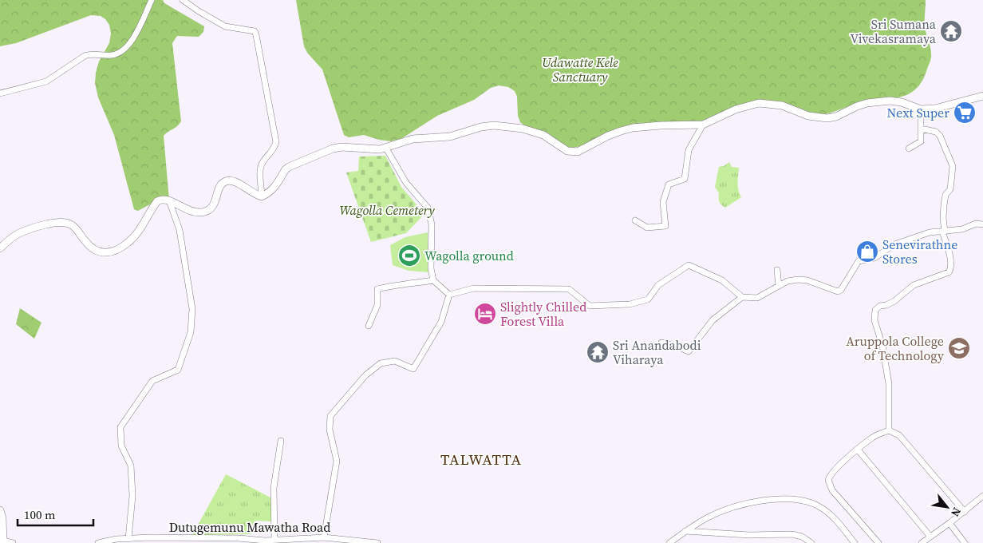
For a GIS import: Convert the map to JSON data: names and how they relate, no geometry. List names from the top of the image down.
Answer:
{
  "streets": {
    "street": ["Dutugemunu Mawatha Road"]
  },
  "districts": ["TALWATTA"],
  "parks": ["Udawatte Kele Sanctuary", "Wagolla Cemetery"],
  "places": {
    "temple": ["Sri Sumana Vivekasramaya", "Sri Anandabodi Viharaya"],
    "supermarket": ["Next Super"],
    "shop": ["Senevirathne Stores"],
    "sports": ["Wagolla ground"],
    "hotel": ["Slightly Chilled Forest Villa"],
    "school or university": ["Aruppola College of Technology"]
  },
  "scale_bar": "100 m",
  "north": "bottom right"
}
